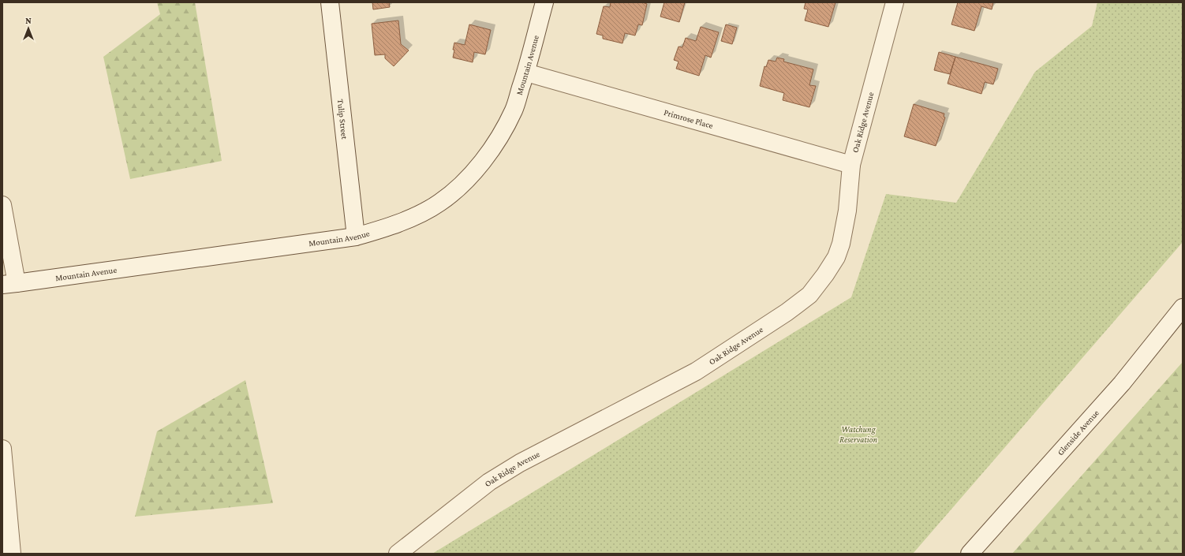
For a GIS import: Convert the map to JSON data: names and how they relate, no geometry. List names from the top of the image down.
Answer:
{
  "streets": {
    "street": [
      "Mountain Avenue",
      "Tulip Street",
      "Primrose Place",
      "Oak Ridge Avenue",
      "Glenside Avenue"
    ]
  },
  "crossings": [
    ["Mountain Avenue", "Tulip Street"],
    ["Mountain Avenue", "Primrose Place"],
    ["Primrose Place", "Oak Ridge Avenue"]
  ],
  "parks": ["Watchung Reservation"],
  "north": "top"
}
